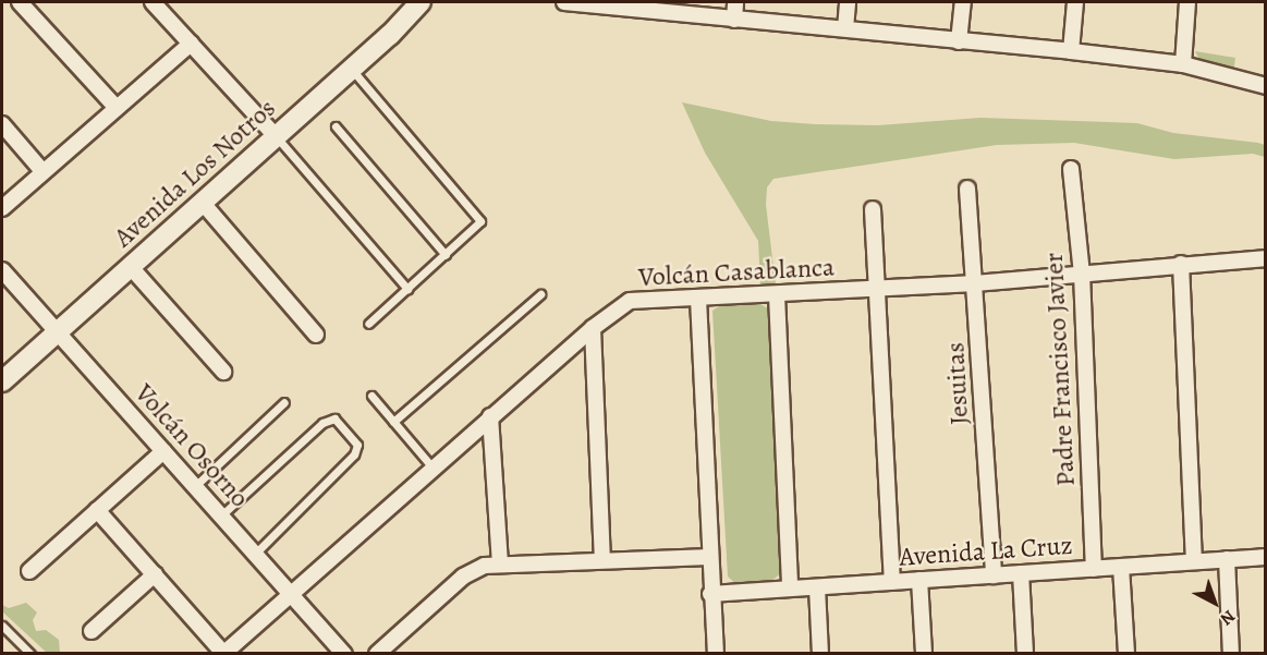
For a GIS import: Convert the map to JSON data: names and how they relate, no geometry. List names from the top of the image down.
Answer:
{
  "streets": {
    "main road": ["Avenida Los Notros"],
    "street": [
      "Volcán Casablanca",
      "Padre Francisco Javier",
      "Jesuitas",
      "Volcán Osorno",
      "Avenida La Cruz"
    ]
  },
  "crossings": [
    ["Avenida Los Notros", "Volcán Osorno"],
    ["Volcán Casablanca", "Padre Francisco Javier"],
    ["Volcán Casablanca", "Jesuitas"],
    ["Volcán Casablanca", "Volcán Osorno"],
    ["Padre Francisco Javier", "Avenida La Cruz"],
    ["Jesuitas", "Avenida La Cruz"]
  ],
  "north": "bottom right"
}
